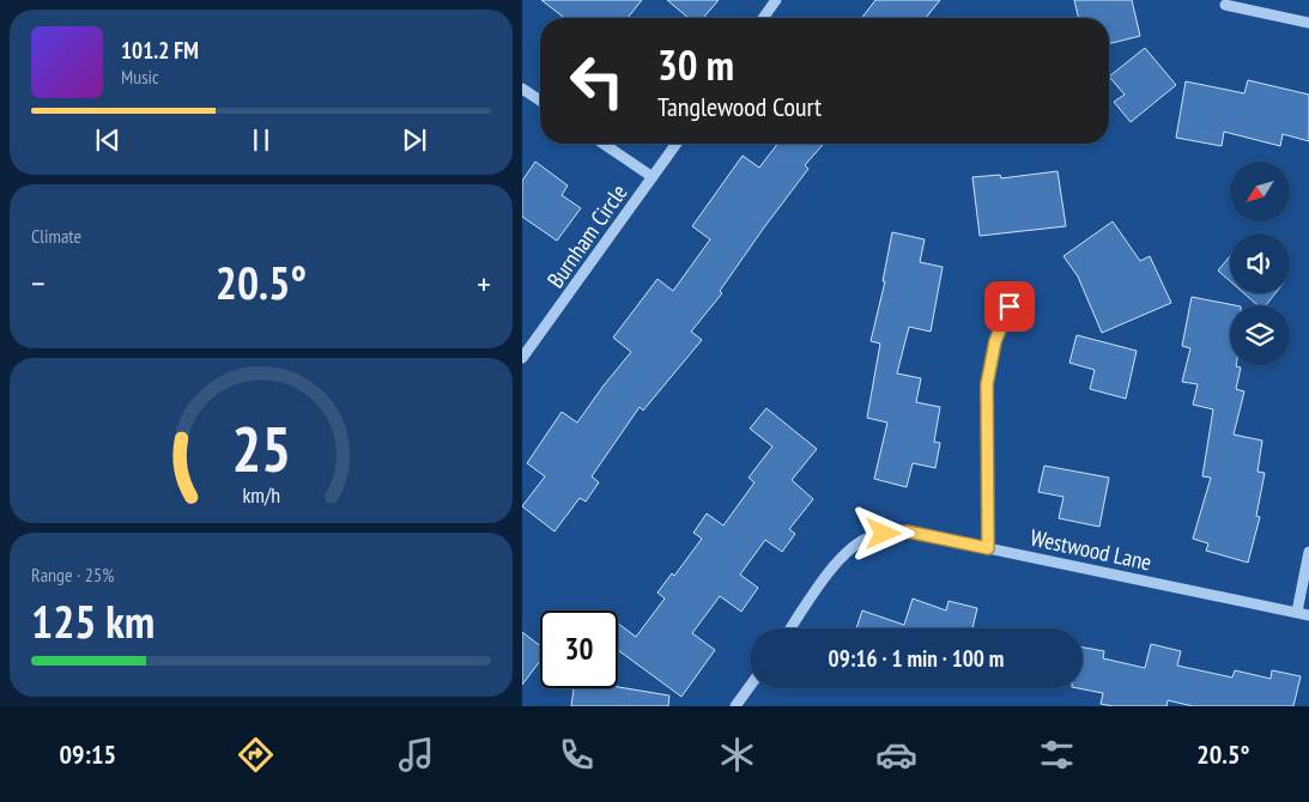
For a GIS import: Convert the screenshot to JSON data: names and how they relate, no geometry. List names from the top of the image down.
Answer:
{
  "streets": {
    "street": ["Burnham Circle", "Westwood Lane"]
  },
  "north": "bottom left",
  "page": {
    "turn": ["30 m", "Tanglewood Court"],
    "song": ["101.2 FM", "Music"],
    "tile": [
      "Climate",
      ["Range · 25%", "125 km"]
    ],
    "heat": ["−", "20.5°", "+"],
    "limit": "30",
    "trip": "09:16 · 1 min · 100 m",
    "tabs": ["09:15", "20.5°"],
    "gauge": ["25", "km/h"]
  }
}
